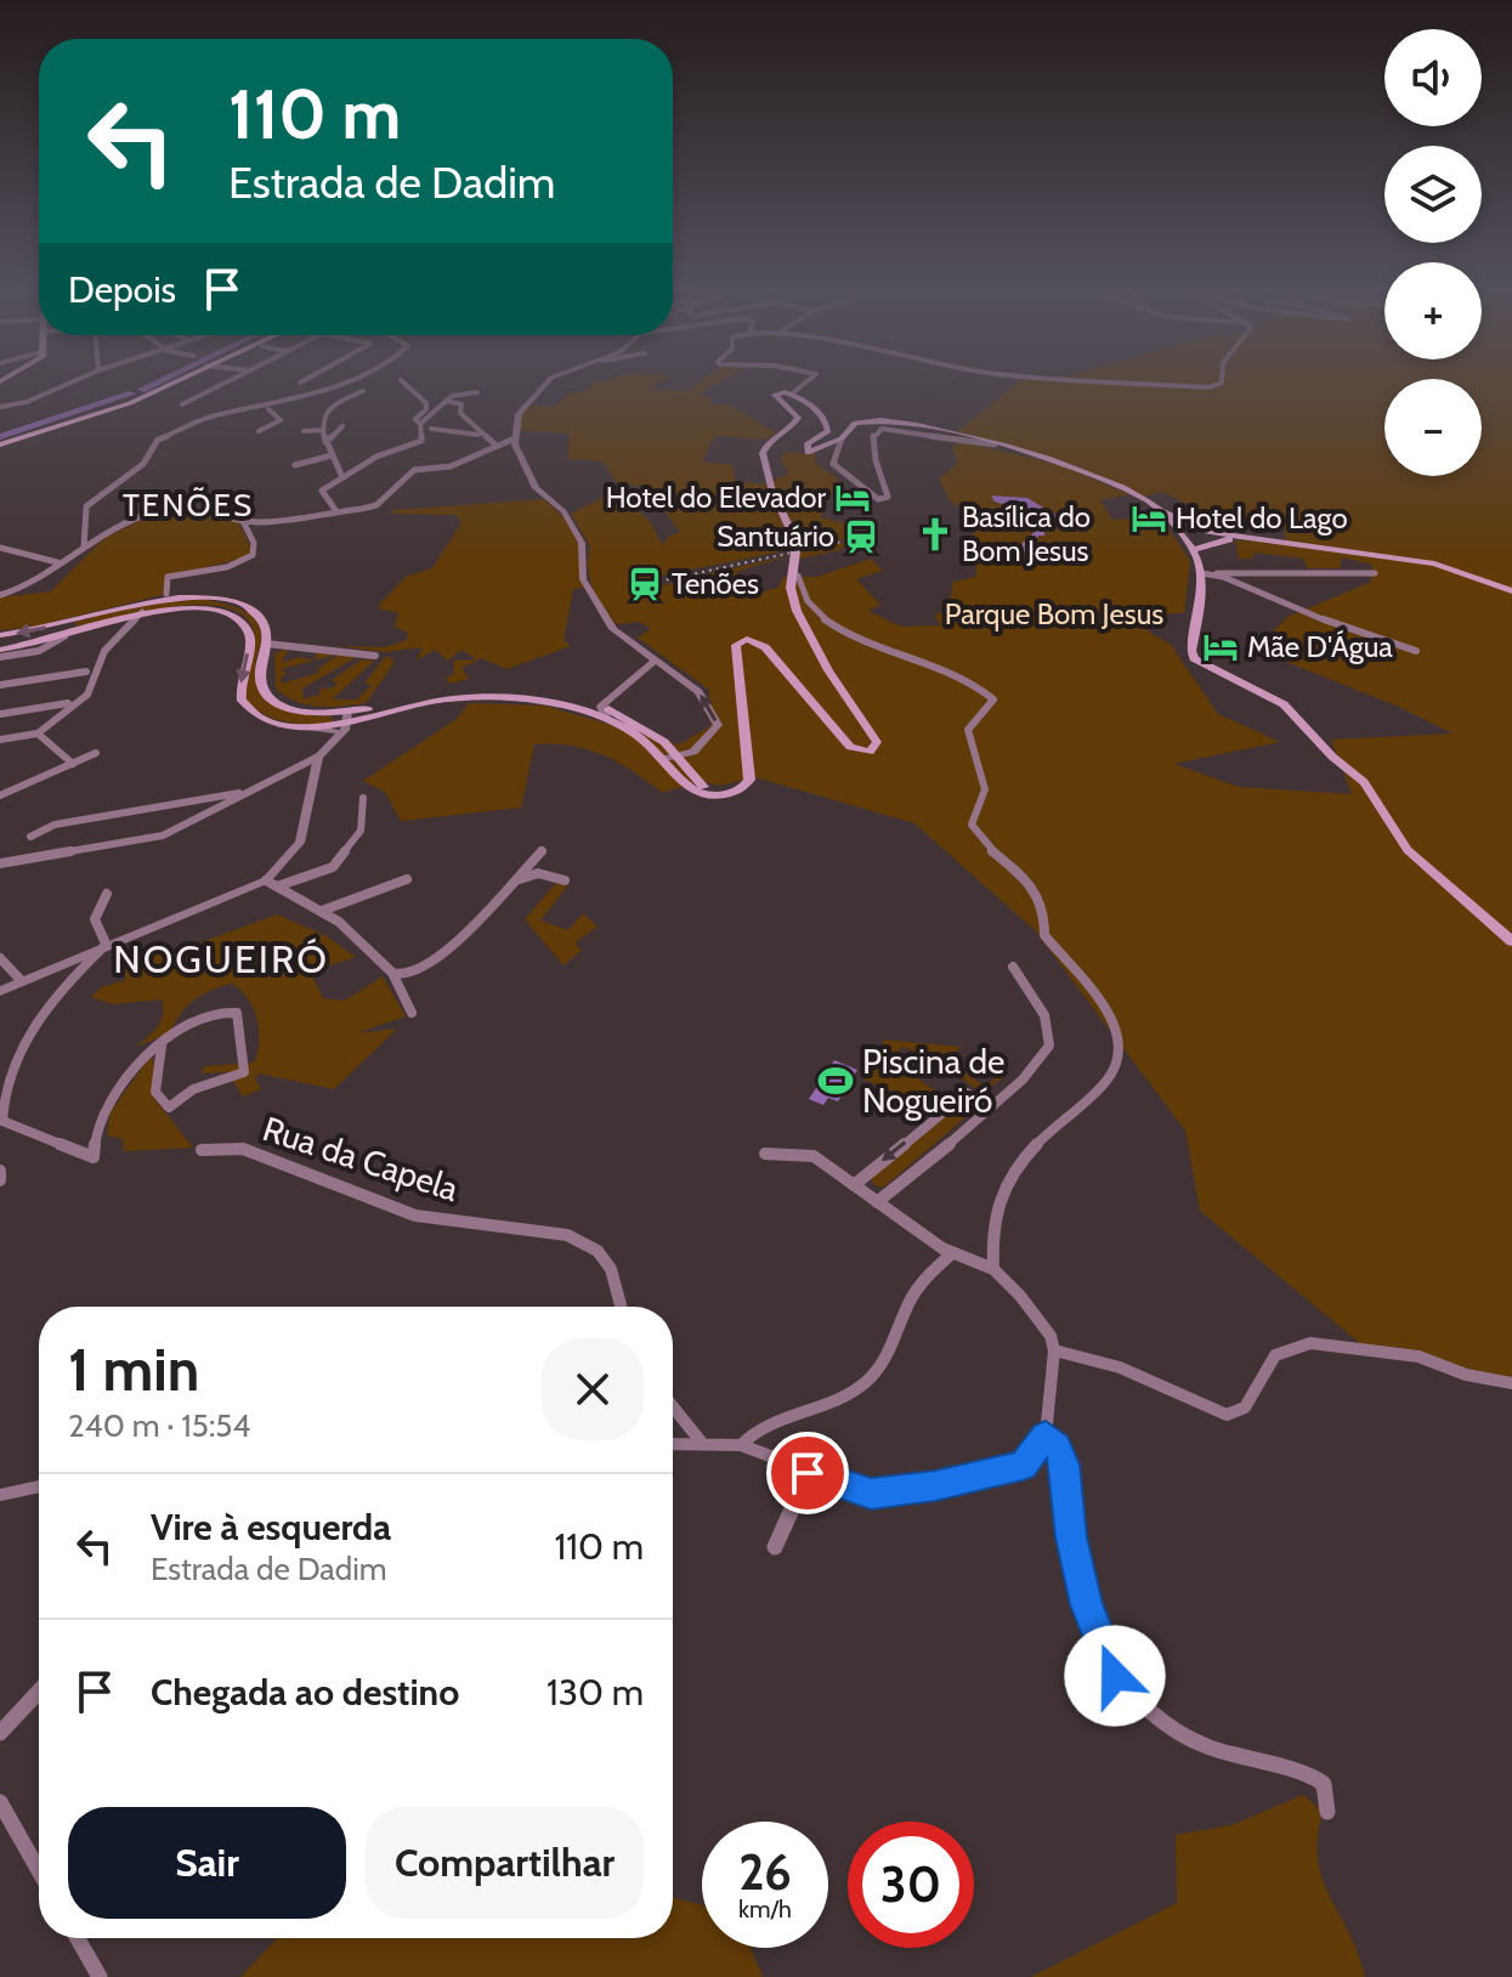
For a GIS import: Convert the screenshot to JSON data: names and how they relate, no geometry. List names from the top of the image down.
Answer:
{
  "streets": {
    "street": ["Rua da Capela"]
  },
  "districts": ["TENÕES", "NOGUEIRÓ"],
  "parks": ["Parque Bom Jesus"],
  "places": {
    "hotel": ["Hotel do Elevador", "Hotel do Lago", "Mãe D'Água"],
    "church": ["Basílica do Bom Jesus"],
    "station": ["Santuário", "Tenões"],
    "sports": ["Piscina de Nogueiró"]
  },
  "page": {
    "map_buttons": ["+", "−"],
    "turn": ["110 m", "Estrada de Dadim"],
    "then": "Depois",
    "heading": ["1 min", "240 m · 15:54"],
    "list": [
      {
        "name": "Vire à esquerda",
        "note": "Estrada de Dadim",
        "value": "110 m"
      },
      {
        "name": "Chegada ao destino",
        "value": "130 m"
      }
    ],
    "buttons": ["Sair", "Compartilhar"],
    "speed": "26 km/h",
    "limit": "30"
  }
}
